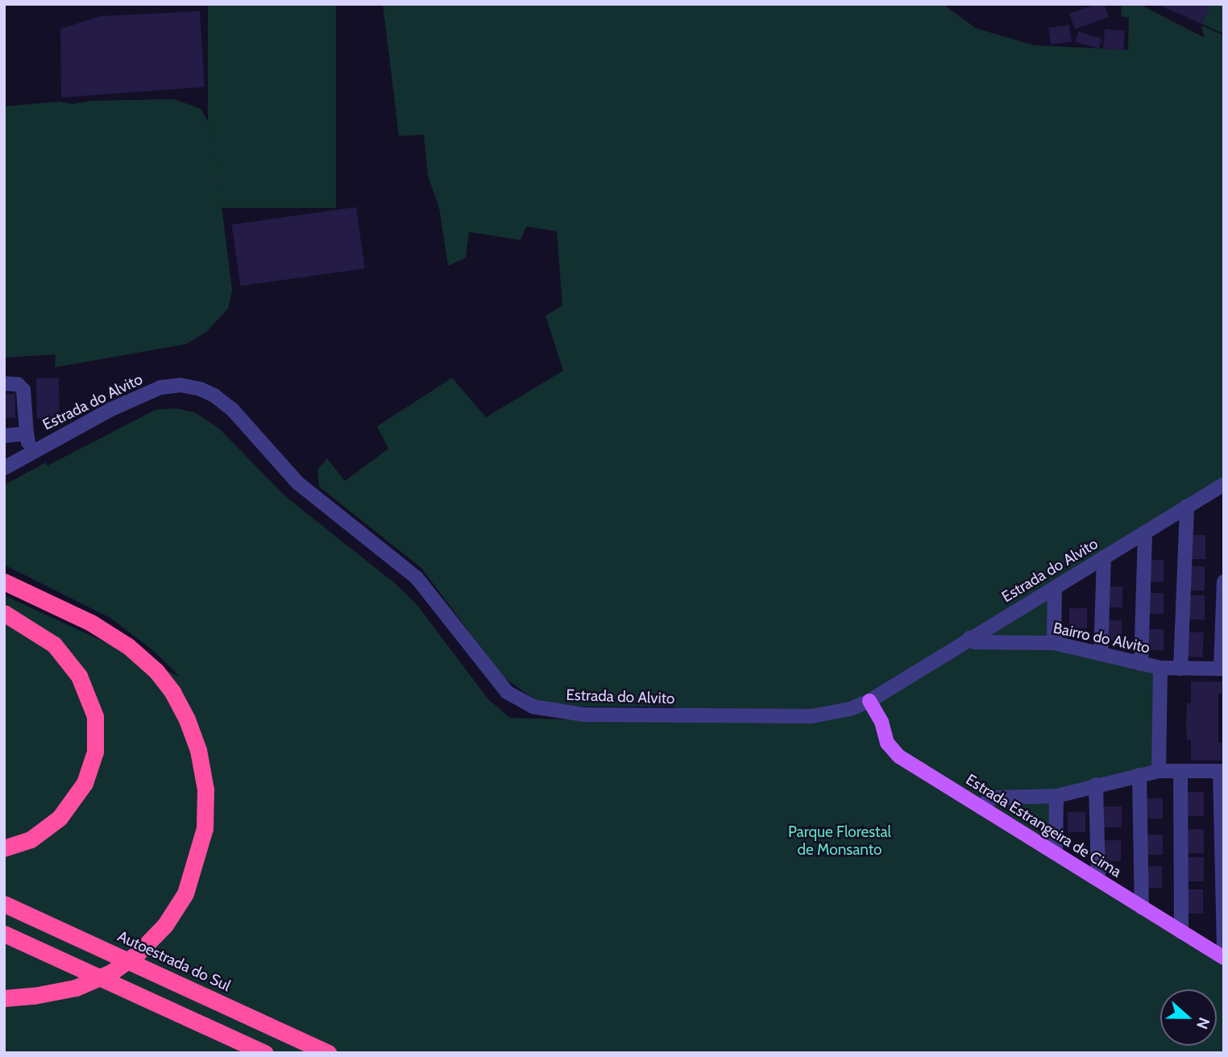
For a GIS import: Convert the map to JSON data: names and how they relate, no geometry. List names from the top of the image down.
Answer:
{
  "streets": {
    "highway": ["Autoestrada do Sul"],
    "main road": ["Estrada Estrangeira de Cima"],
    "street": ["Estrada do Alvito", "Bairro do Alvito"]
  },
  "crossings": [
    ["Estrada do Alvito", "Bairro do Alvito"],
    ["Estrada do Alvito", "Estrada Estrangeira de Cima"]
  ],
  "parks": ["Parque Florestal de Monsanto"],
  "north": "right"
}
